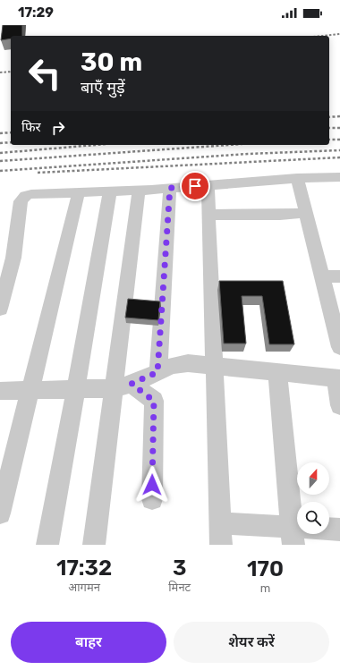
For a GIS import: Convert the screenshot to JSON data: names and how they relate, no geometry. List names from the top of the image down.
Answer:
{
  "north": "top",
  "page": {
    "status": "17:29",
    "turn": ["30 m", "बाएँ मुड़ें"],
    "then": "फिर",
    "eta": [
      "17:32",
      "आगमन",
      "3",
      "मिनट",
      "170",
      "m"
    ],
    "buttons": ["बाहर", "शेयर करें"]
  }
}
